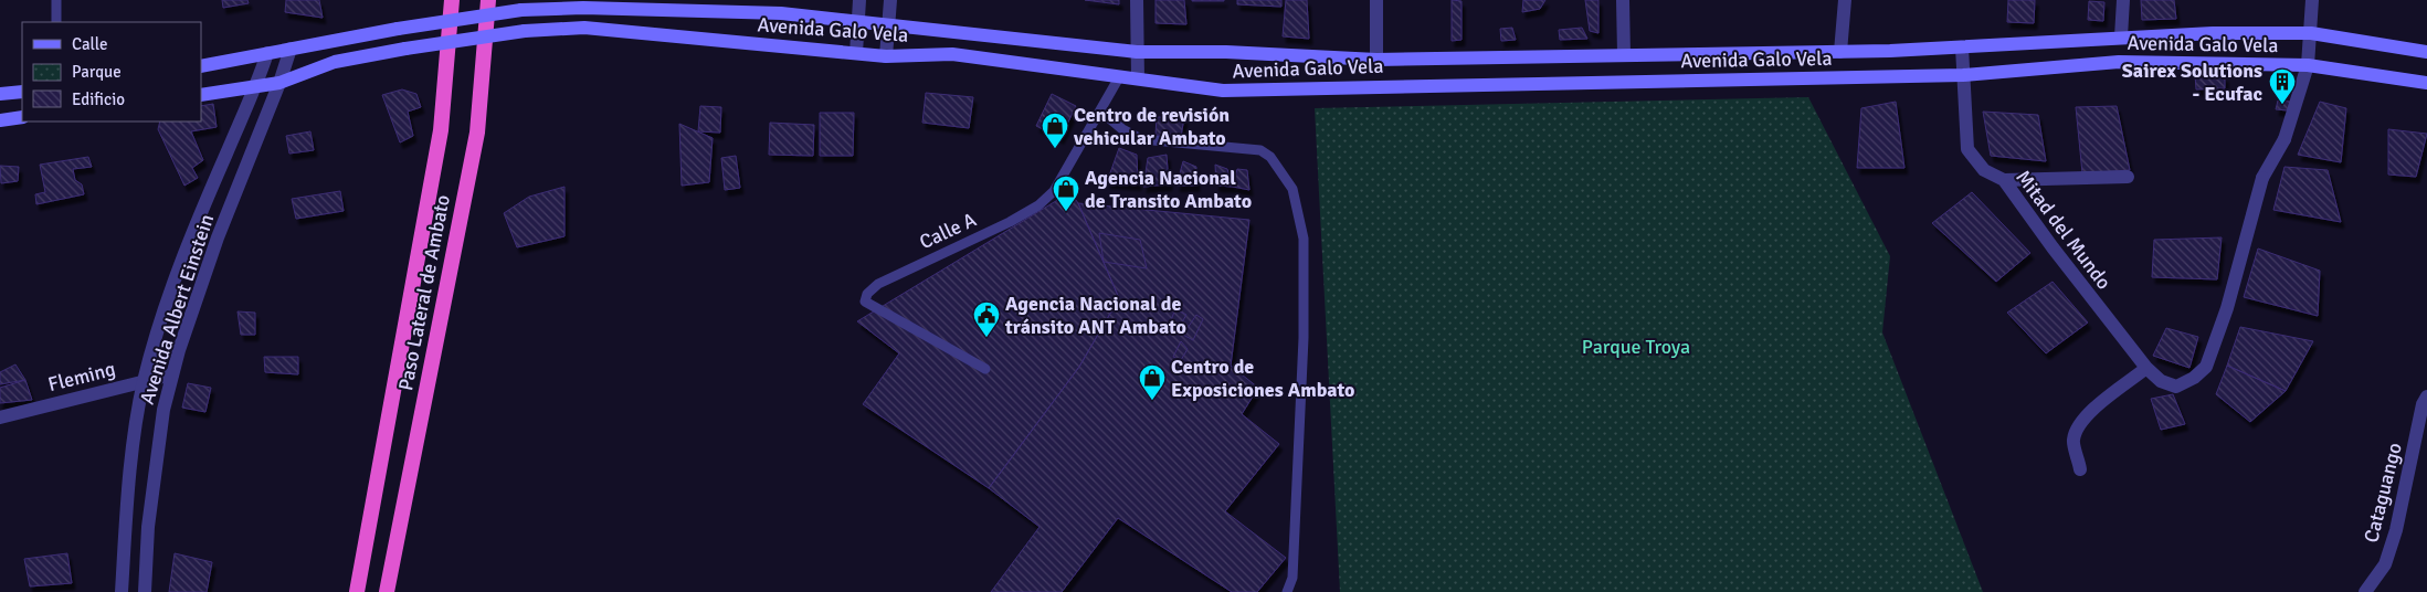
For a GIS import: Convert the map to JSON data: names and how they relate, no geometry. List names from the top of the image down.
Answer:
{
  "streets": {
    "highway": ["Paso Lateral de Ambato"],
    "main road": ["Avenida Galo Vela"],
    "street": [
      "Mitad del Mundo",
      "Avenida Albert Einstein",
      "Fleming",
      "Cataguango"
    ],
    "lane": ["Calle A"]
  },
  "crossings": [
    ["Avenida Galo Vela", "Mitad del Mundo"],
    ["Avenida Galo Vela", "Calle A"],
    ["Avenida Galo Vela", "Avenida Albert Einstein"],
    ["Avenida Albert Einstein", "Fleming"]
  ],
  "parks": ["Parque Troya"],
  "places": {
    "building": ["Sairex Solutions - Ecufac"],
    "shop": ["Centro de revisión vehicular Ambato", "Agencia Nacional de Transito Ambato", "Centro de Exposiciones Ambato"],
    "public building": ["Agencia Nacional de tránsito ANT Ambato"]
  },
  "legend": ["Calle", "Parque", "Edificio"]
}
